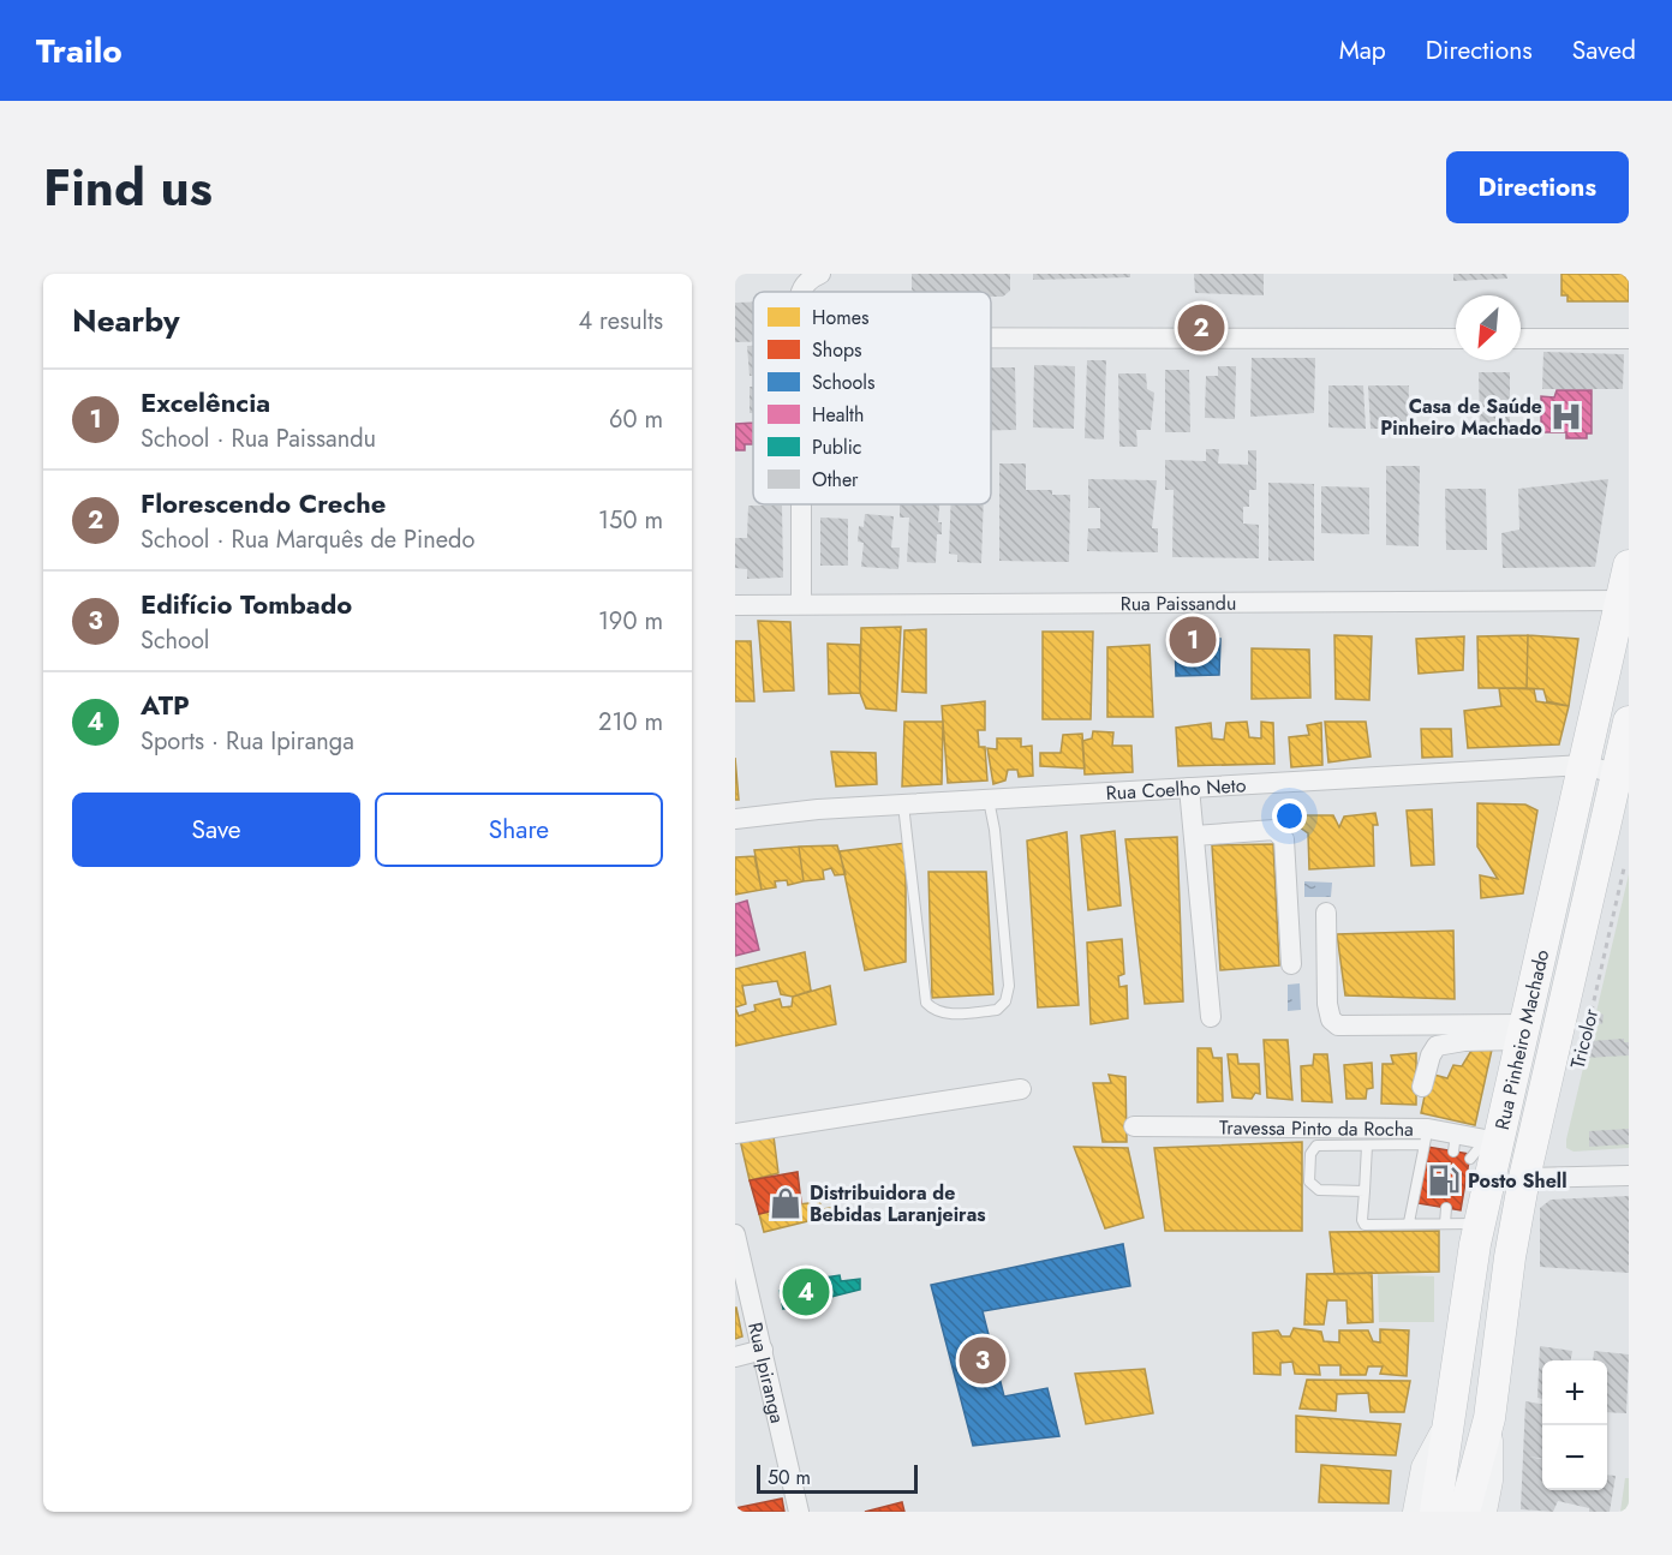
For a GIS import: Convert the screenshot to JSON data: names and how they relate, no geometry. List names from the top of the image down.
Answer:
{
  "streets": {
    "main road": ["Rua Pinheiro Machado"],
    "street": [
      "Rua Paissandu",
      "Rua Coelho Neto",
      "Travessa Pinto da Rocha",
      "Rua Ipiranga"
    ],
    "path": ["Tricolor"]
  },
  "crossings": [
    ["Rua Paissandu", "Rua Pinheiro Machado"],
    ["Rua Coelho Neto", "Rua Pinheiro Machado"],
    ["Rua Pinheiro Machado", "Travessa Pinto da Rocha"]
  ],
  "places": {
    "hospital": ["Casa de Saúde Pinheiro Machado"],
    "fuel station": ["Posto Shell"],
    "shop": ["Distribuidora de Bebidas Laranjeiras"]
  },
  "legend": [
    "Homes",
    "Shops",
    "Schools",
    "Health",
    "Public",
    "Other"
  ],
  "scale_bar": "50 m",
  "north": "bottom left",
  "page": {
    "header": "Trailo",
    "nav": ["Map", "Directions", "Saved"],
    "title": "Find us",
    "buttons": [
      "Directions",
      ["Save", "Share"]
    ],
    "heading": ["Nearby", "4 results"],
    "pins": [
      "2",
      "1",
      "4",
      "3"
    ],
    "list": [
      {
        "mark": "1",
        "name": "Excelência",
        "note": "School · Rua Paissandu",
        "value": "60 m"
      },
      {
        "mark": "2",
        "name": "Florescendo Creche",
        "note": "School · Rua Marquês de Pinedo",
        "value": "150 m"
      },
      {
        "mark": "3",
        "name": "Edifício Tombado",
        "note": "School",
        "value": "190 m"
      },
      {
        "mark": "4",
        "name": "ATP",
        "note": "Sports · Rua Ipiranga",
        "value": "210 m"
      }
    ],
    "map_buttons": ["+", "−"],
    "scale": "50 m"
  }
}
